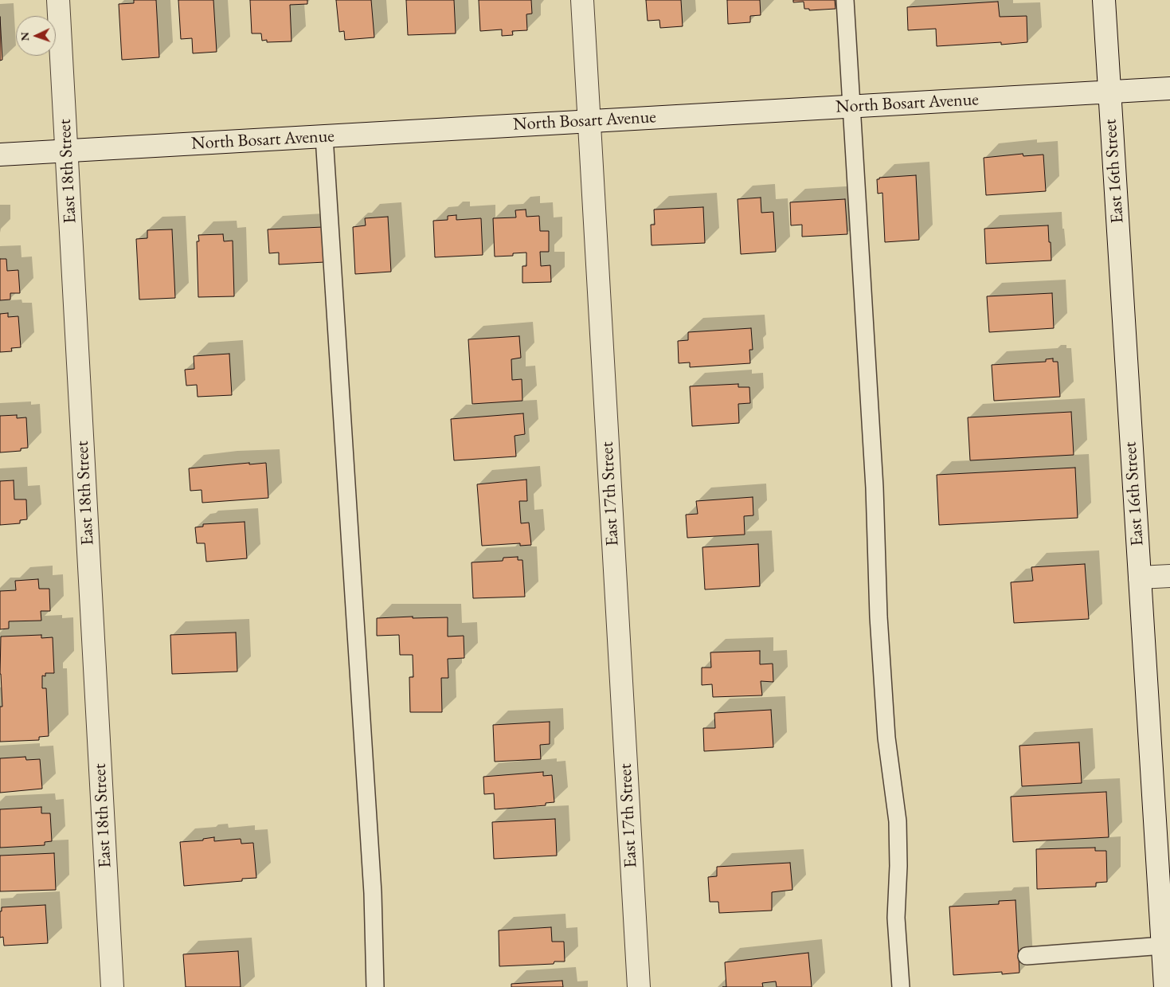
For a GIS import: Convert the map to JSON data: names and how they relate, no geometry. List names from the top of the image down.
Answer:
{
  "streets": {
    "street": [
      "North Bosart Avenue",
      "East 18th Street",
      "East 16th Street",
      "East 17th Street"
    ]
  },
  "crossings": [
    ["North Bosart Avenue", "East 18th Street"],
    ["North Bosart Avenue", "East 16th Street"],
    ["North Bosart Avenue", "East 17th Street"]
  ],
  "north": "left"
}
